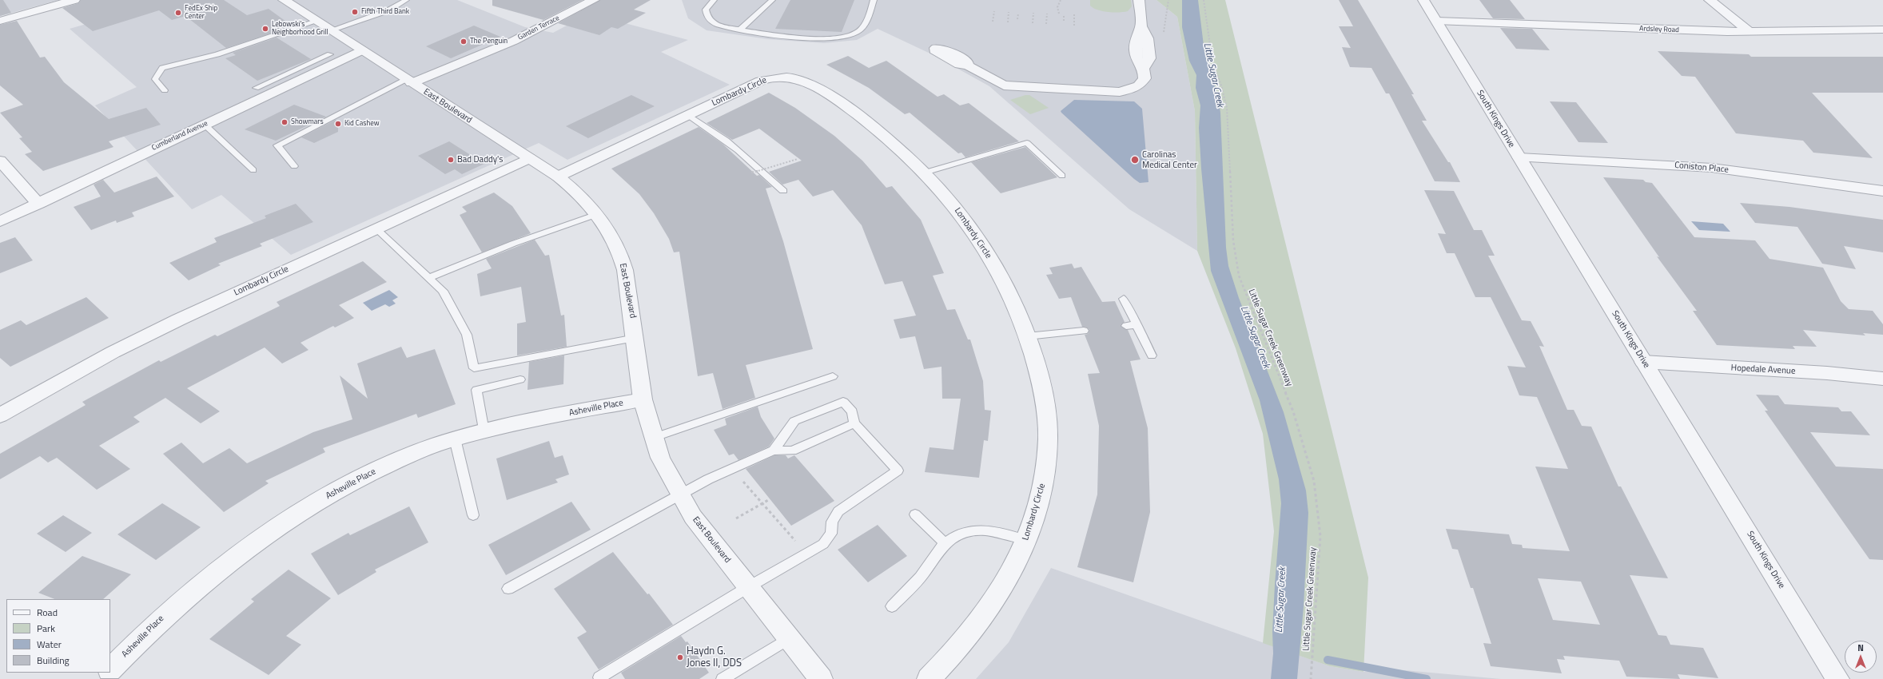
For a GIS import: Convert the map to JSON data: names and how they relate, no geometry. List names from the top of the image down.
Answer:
{
  "streets": {
    "street": [
      "Garden Terrace",
      "Ardsley Road",
      "Lombardy Circle",
      "East Boulevard",
      "South Kings Drive",
      "Cumberland Avenue",
      "Coniston Place",
      "Hopedale Avenue",
      "Asheville Place"
    ],
    "path": ["Little Sugar Creek Greenway"]
  },
  "crossings": [
    ["Garden Terrace", "East Boulevard"],
    ["Ardsley Road", "South Kings Drive"],
    ["Lombardy Circle", "East Boulevard"],
    ["East Boulevard", "Cumberland Avenue"],
    ["East Boulevard", "Asheville Place"],
    ["South Kings Drive", "Coniston Place"],
    ["South Kings Drive", "Hopedale Avenue"]
  ],
  "water": ["Little Sugar Creek"],
  "places": [
    "Fifth Third Bank",
    "FedEx Ship Center",
    "Lebowski's Neighborhood Grill",
    "The Penguin",
    "Showmars",
    "Kid Cashew",
    "Bad Daddy's",
    "Carolinas Medical Center",
    "Haydn G. Jones II, DDS"
  ],
  "legend": [
    "Road",
    "Park",
    "Water",
    "Building"
  ],
  "north": "top"
}
